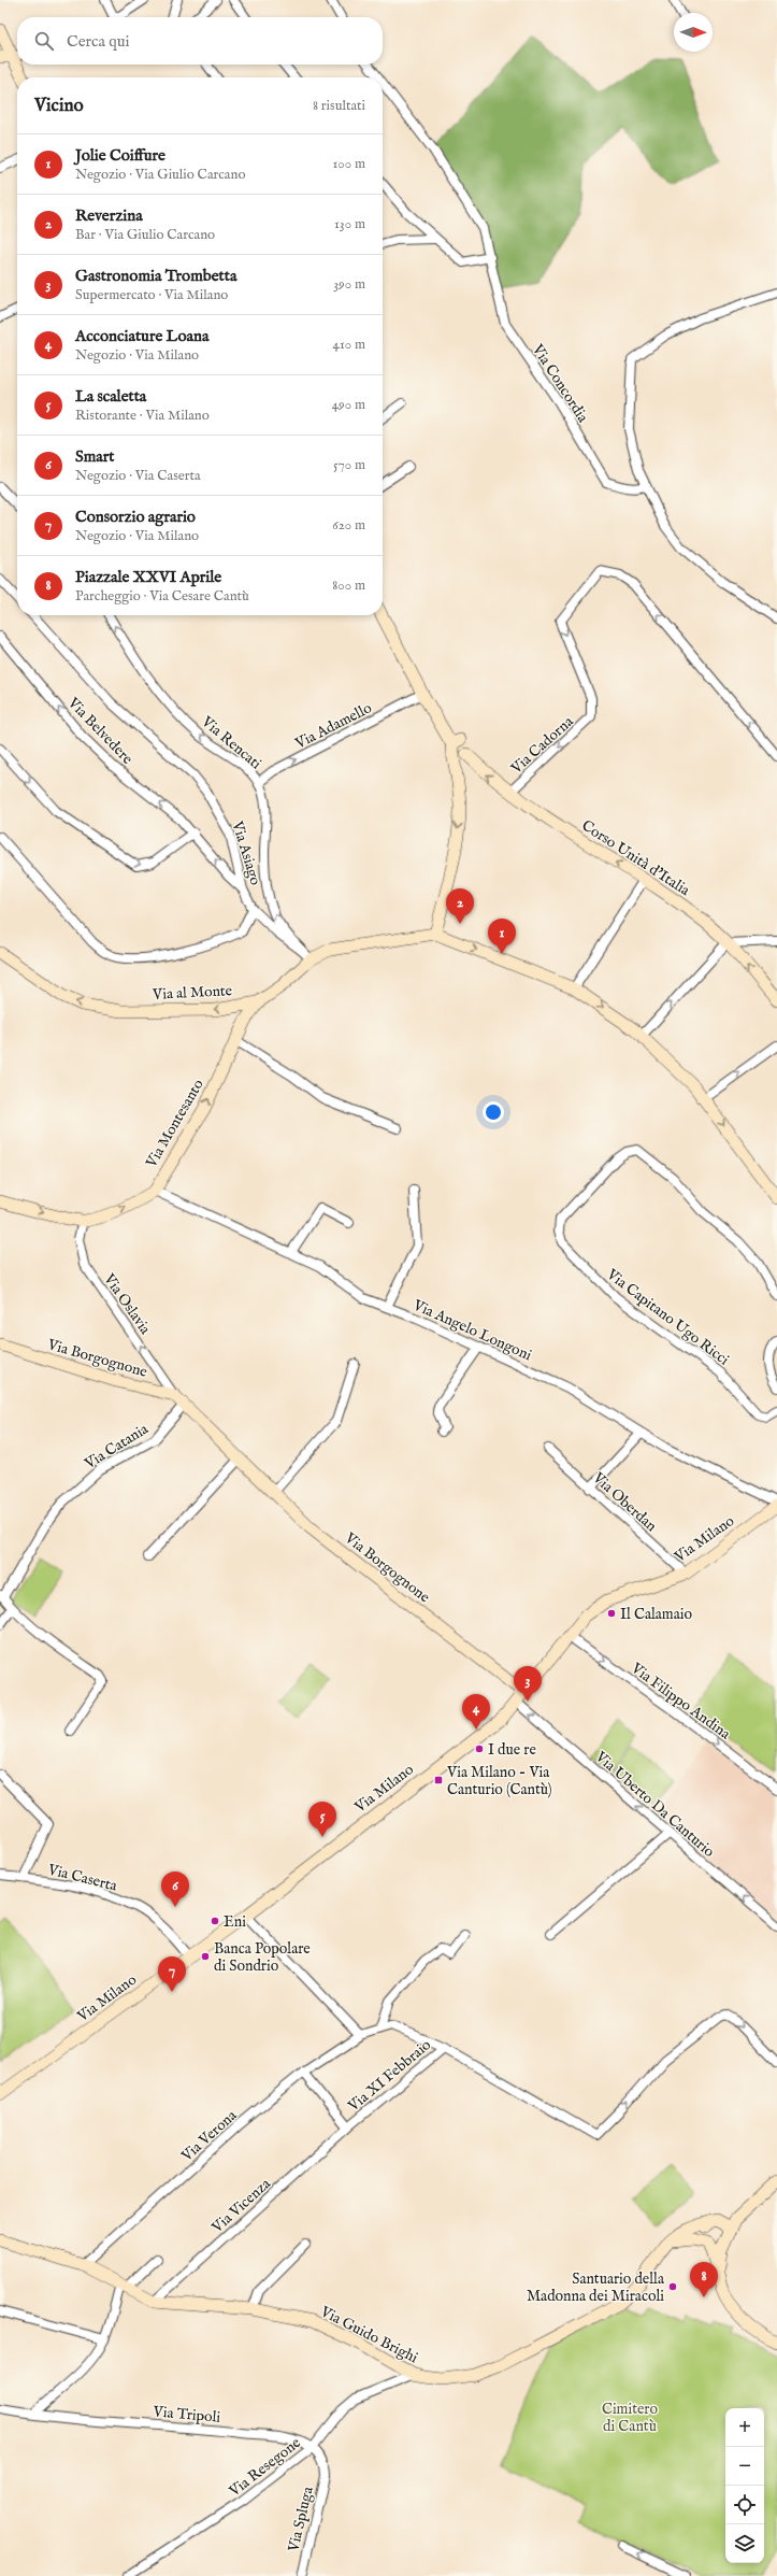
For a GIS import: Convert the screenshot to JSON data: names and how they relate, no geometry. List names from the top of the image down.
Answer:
{
  "streets": {
    "main road": [
      "Corso Unità d'Italia",
      "Via al Monte",
      "Via Montesanto",
      "Via Borgognone",
      "Via Milano",
      "Via Guido Brighi"
    ],
    "street": [
      "Via Concordia",
      "Via Adamello",
      "Via Belvedere",
      "Via Rencati",
      "Via Cadorna",
      "Via Asiago",
      "Via Oslavia",
      "Via Capitano Ugo Ricci",
      "Via Angelo Longoni",
      "Via Catania",
      "Via Oberdan",
      "Via Filippo Andina",
      "Via Uberto Da Canturio",
      "Via Caserta",
      "Via XI Febbraio",
      "Via Verona",
      "Via Vicenza",
      "Via Tripoli",
      "Via Resegone",
      "Via Spluga"
    ]
  },
  "crossings": [
    ["Via Adamello", "Via Rencati"],
    ["Via Belvedere", "Via Asiago"],
    ["Via Rencati", "Via al Monte"],
    ["Via Cadorna", "Corso Unità d'Italia"],
    ["Via al Monte", "Via Montesanto"],
    ["Via Montesanto", "Via Oslavia"],
    ["Via Montesanto", "Via Angelo Longoni"],
    ["Via Oslavia", "Via Borgognone"],
    ["Via Borgognone", "Via Catania"],
    ["Via Borgognone", "Via Milano"],
    ["Via Oberdan", "Via Milano"],
    ["Via Milano", "Via Filippo Andina"],
    ["Via Milano", "Via Uberto Da Canturio"],
    ["Via Milano", "Via Caserta"],
    ["Via XI Febbraio", "Via Verona"],
    ["Via XI Febbraio", "Via Vicenza"],
    ["Via Verona", "Via Guido Brighi"],
    ["Via Vicenza", "Via Guido Brighi"],
    ["Via Guido Brighi", "Via Resegone"],
    ["Via Tripoli", "Via Resegone"],
    ["Via Tripoli", "Via Spluga"],
    ["Via Resegone", "Via Spluga"]
  ],
  "one_way": [
    "Via Adamello",
    "Via Belvedere",
    "Via Rencati",
    "Corso Unità d'Italia",
    "Via al Monte",
    "Via Montesanto",
    "Via Oslavia",
    "Via Filippo Andina",
    "Via Uberto Da Canturio"
  ],
  "parks": ["Cimitero di Cantù"],
  "places": {
    "other": [
      "Il Calamaio",
      "I due re",
      "Eni",
      "Banca Popolare di Sondrio",
      "Santuario della Madonna dei Miracoli"
    ],
    "transit": ["Via Milano - Via Canturio (Cantù)"]
  },
  "north": "right",
  "page": {
    "search": "Cerca qui",
    "heading": ["Vicino", "8 risultati"],
    "list": [
      {
        "mark": "1",
        "name": "Jolie Coiffure",
        "note": "Negozio · Via Giulio Carcano",
        "value": "100 m"
      },
      {
        "mark": "2",
        "name": "Reverzina",
        "note": "Bar · Via Giulio Carcano",
        "value": "130 m"
      },
      {
        "mark": "3",
        "name": "Gastronomia Trombetta",
        "note": "Supermercato · Via Milano",
        "value": "390 m"
      },
      {
        "mark": "4",
        "name": "Acconciature Loana",
        "note": "Negozio · Via Milano",
        "value": "410 m"
      },
      {
        "mark": "5",
        "name": "La scaletta",
        "note": "Ristorante · Via Milano",
        "value": "490 m"
      },
      {
        "mark": "6",
        "name": "Smart",
        "note": "Negozio · Via Caserta",
        "value": "570 m"
      },
      {
        "mark": "7",
        "name": "Consorzio agrario",
        "note": "Negozio · Via Milano",
        "value": "620 m"
      },
      {
        "mark": "8",
        "name": "Piazzale XXVI Aprile",
        "note": "Parcheggio · Via Cesare Cantù",
        "value": "800 m"
      }
    ],
    "pins": [
      "2",
      "1",
      "3",
      "4",
      "5",
      "6",
      "7",
      "8"
    ],
    "map_buttons": ["+", "−"]
  }
}
